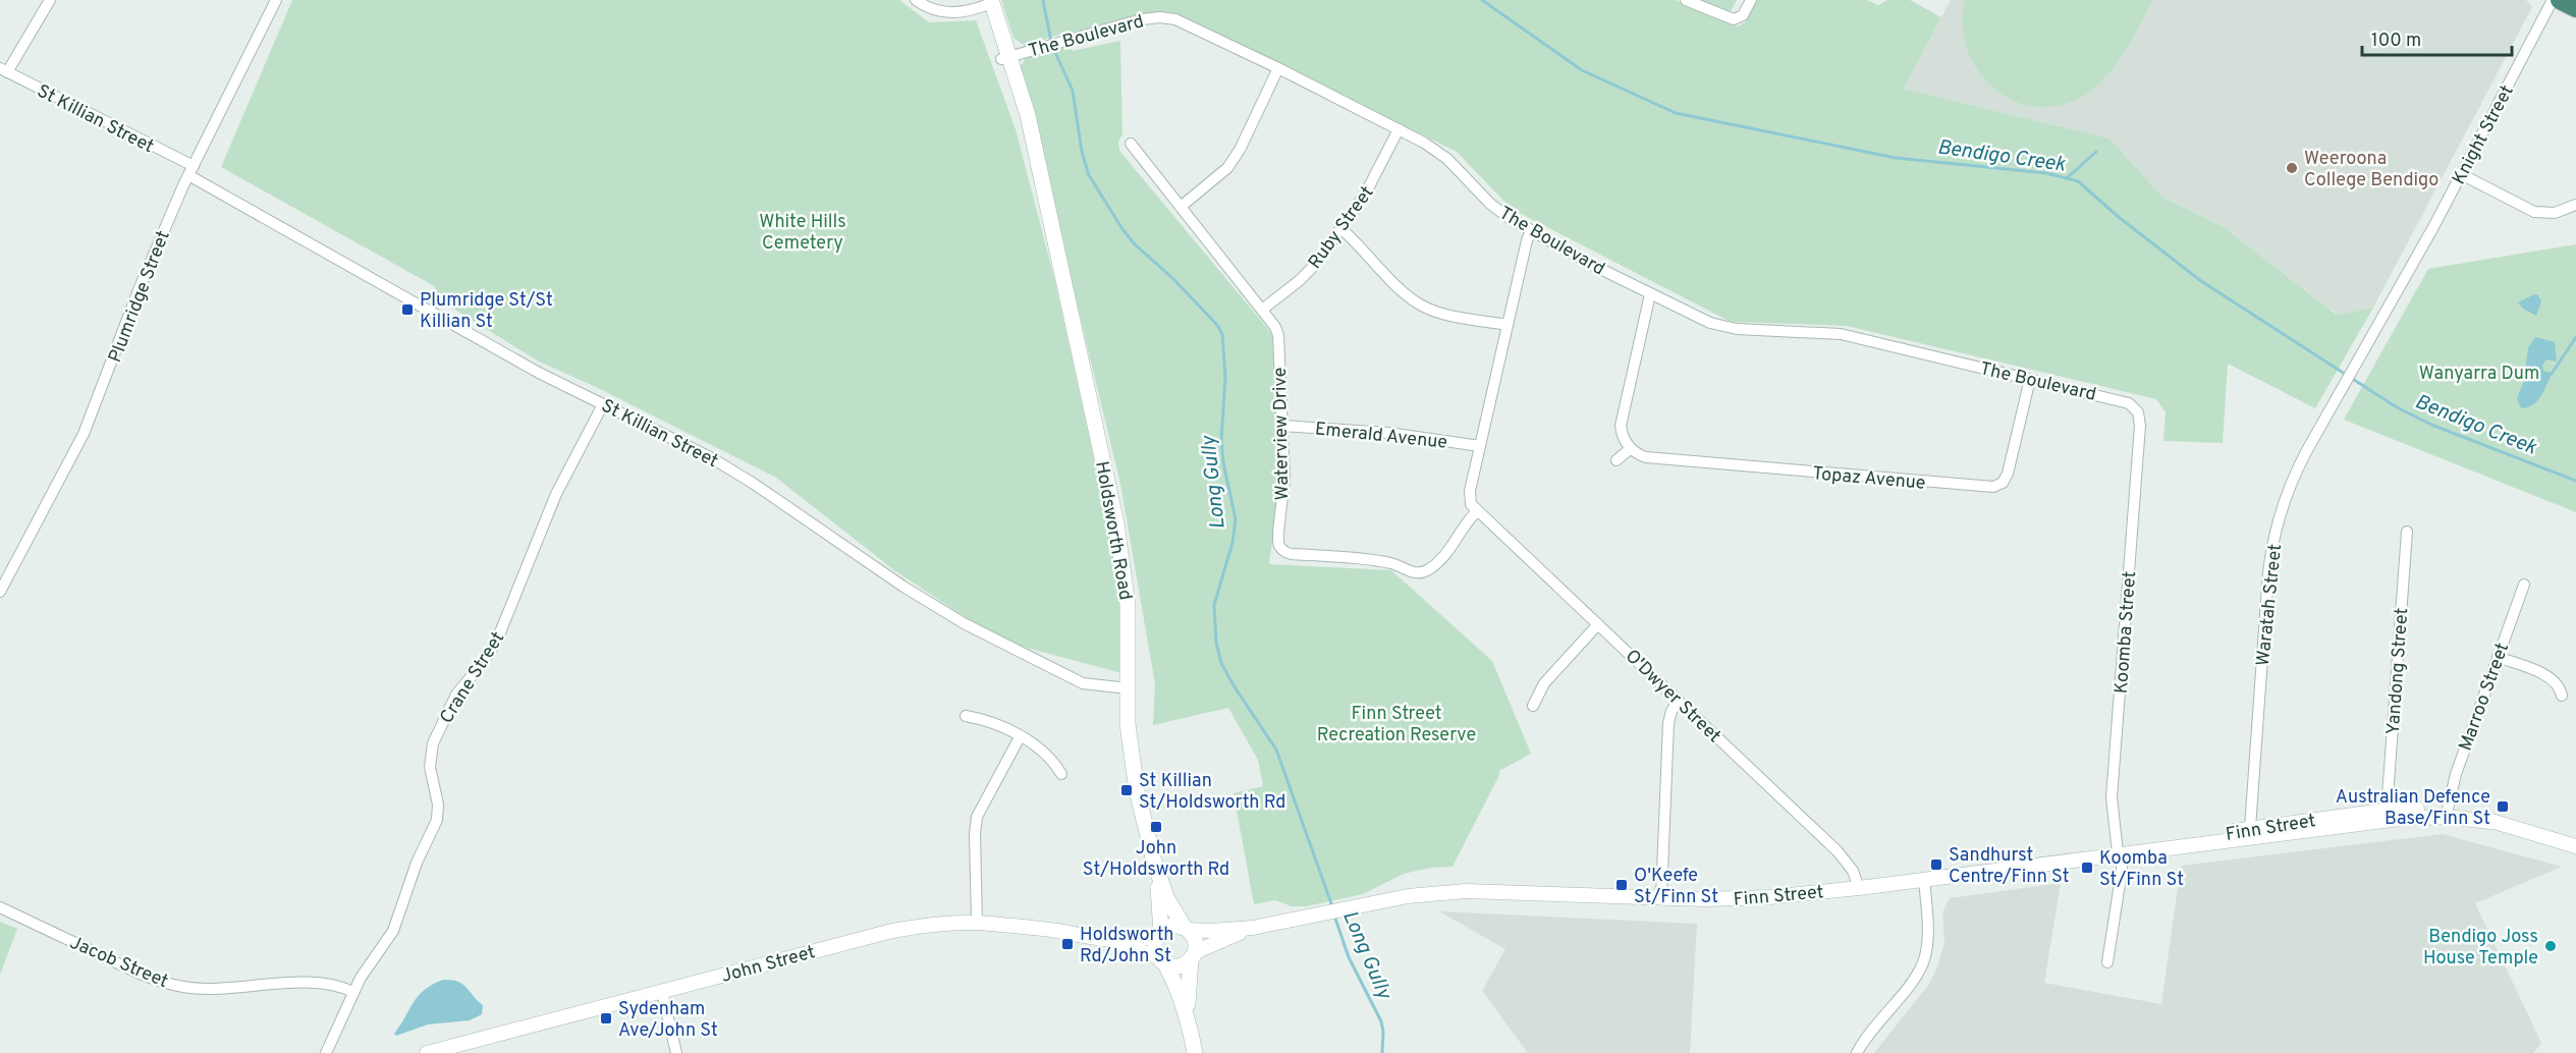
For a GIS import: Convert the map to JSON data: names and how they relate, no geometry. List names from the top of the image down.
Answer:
{
  "streets": {
    "main road": ["Holdsworth Road"],
    "street": [
      "The Boulevard",
      "St Killian Street",
      "Knight Street",
      "Ruby Street",
      "Plumridge Street",
      "Waterview Drive",
      "Emerald Avenue",
      "Topaz Avenue",
      "Waratah Street",
      "Koomba Street",
      "Yandong Street",
      "Crane Street",
      "O'Dwyer Street",
      "Marroo Street",
      "Finn Street",
      "Jacob Street",
      "John Street"
    ]
  },
  "crossings": [
    ["The Boulevard", "Ruby Street"],
    ["The Boulevard", "Topaz Avenue"],
    ["The Boulevard", "Holdsworth Road"],
    ["The Boulevard", "Koomba Street"],
    ["St Killian Street", "Plumridge Street"],
    ["St Killian Street", "Holdsworth Road"],
    ["St Killian Street", "Crane Street"],
    ["Knight Street", "Waratah Street"],
    ["Ruby Street", "Waterview Drive"],
    ["Waterview Drive", "Emerald Avenue"],
    ["Waterview Drive", "O'Dwyer Street"],
    ["Holdsworth Road", "Finn Street"],
    ["Holdsworth Road", "John Street"],
    ["Waratah Street", "Finn Street"],
    ["Koomba Street", "Finn Street"],
    ["Yandong Street", "Finn Street"],
    ["Crane Street", "Jacob Street"],
    ["O'Dwyer Street", "Finn Street"],
    ["Marroo Street", "Finn Street"],
    ["Finn Street", "John Street"]
  ],
  "water": ["Bendigo Creek", "Long Gully"],
  "parks": ["White Hills Cemetery", "Wanyarra Dum", "Finn Street Recreation Reserve"],
  "places": {
    "other": ["Weeroona College Bendigo", "Bendigo Joss House Temple"],
    "transit": [
      "Plumridge St/St Killian St",
      "St Killian St/Holdsworth Rd",
      "Australian Defence Base/Finn St",
      "John St/Holdsworth Rd",
      "Sandhurst Centre/Finn St",
      "Koomba St/Finn St",
      "O'Keefe St/Finn St",
      "Holdsworth Rd/John St",
      "Sydenham Ave/John St"
    ]
  },
  "scale_bar": "100 m"
}
